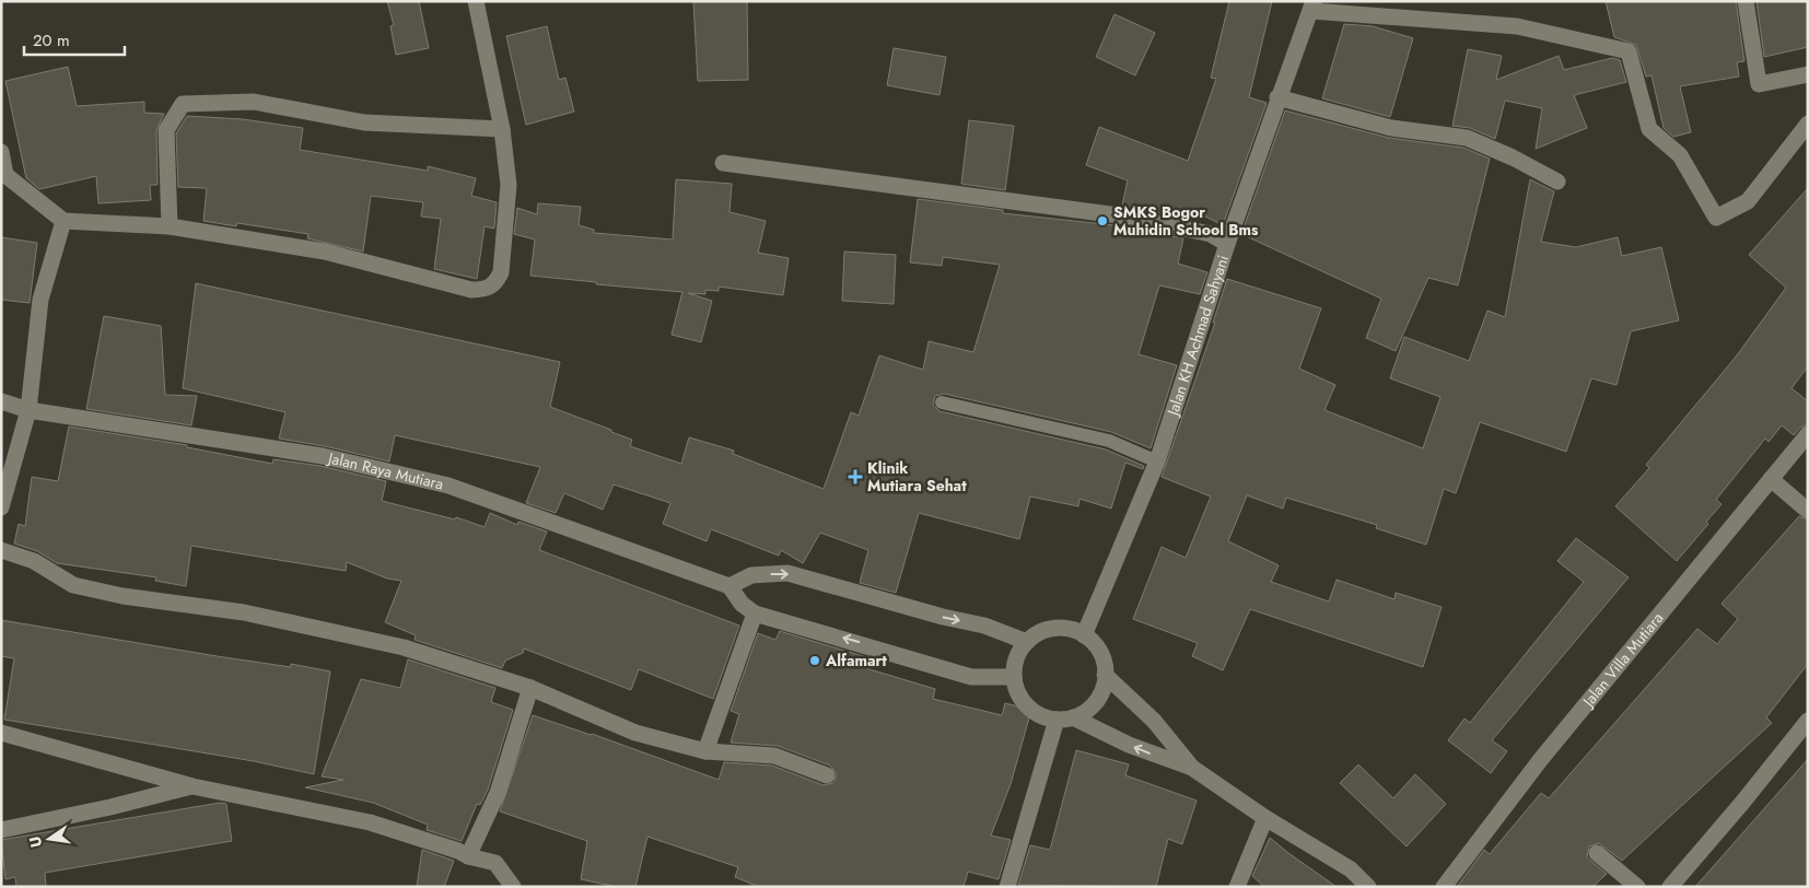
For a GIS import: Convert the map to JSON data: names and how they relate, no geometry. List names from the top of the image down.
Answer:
{
  "streets": {
    "street": ["Jalan KH Achmad Sahyani", "Jalan Raya Mutiara", "Jalan Villa Mutiara"]
  },
  "places": {
    "other": ["SMKS Bogor Muhidin School Bms", "Alfamart"],
    "health": ["Klinik Mutiara Sehat"]
  },
  "scale_bar": "20 m",
  "north": "left"
}
